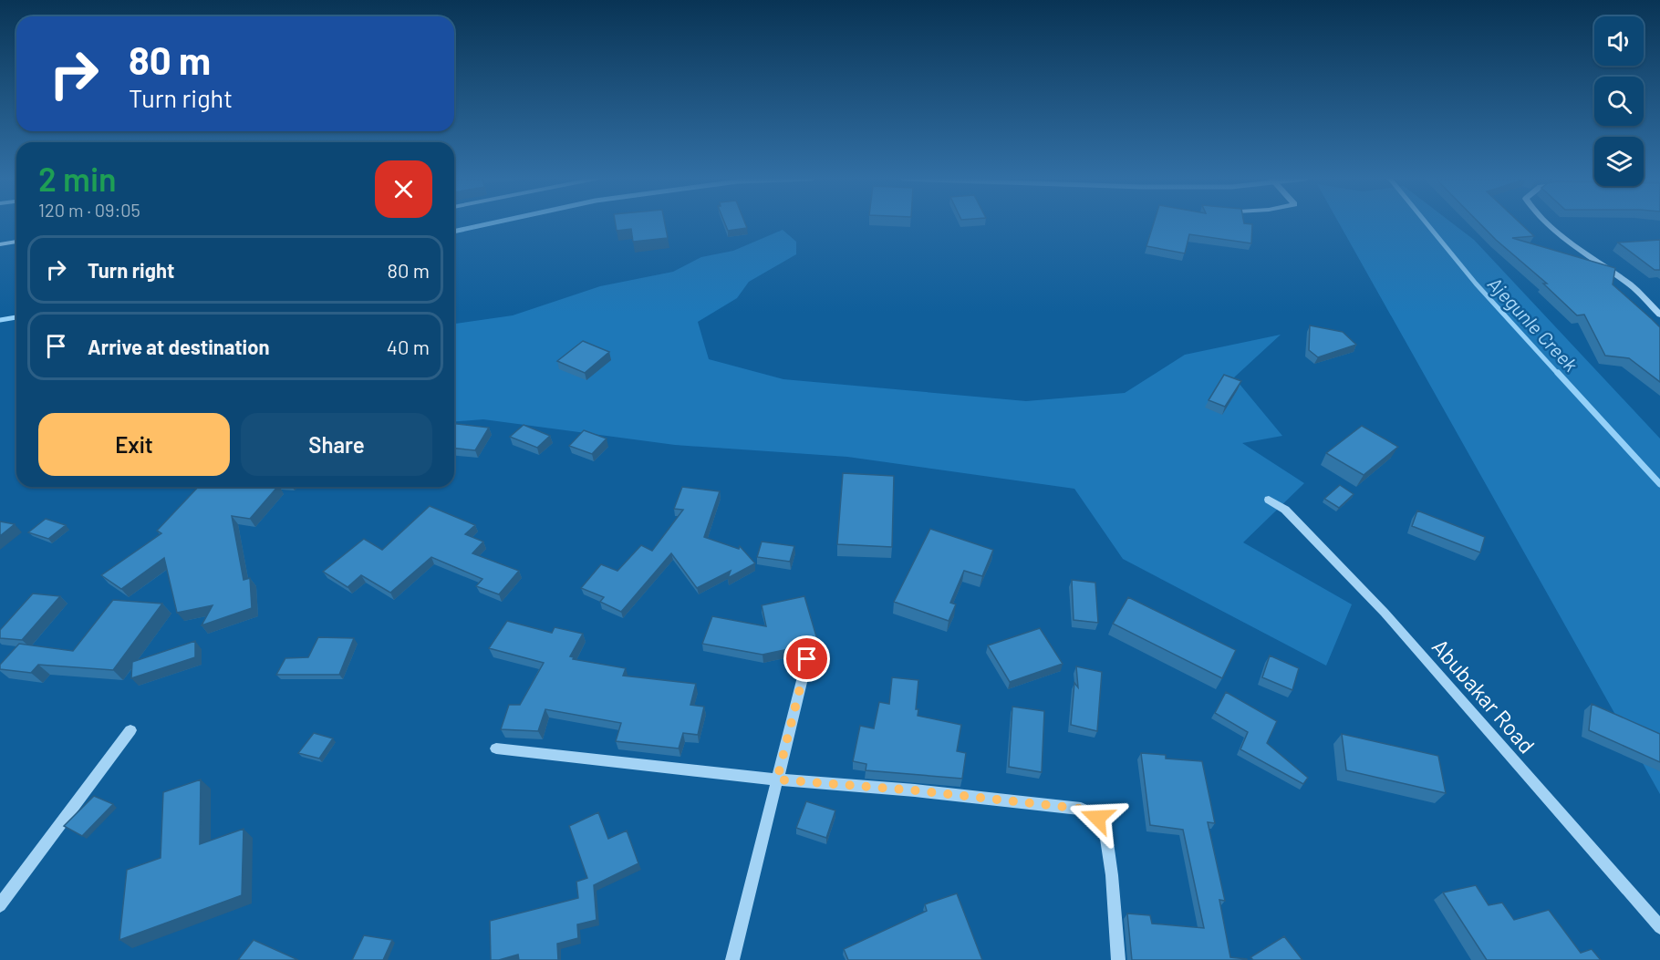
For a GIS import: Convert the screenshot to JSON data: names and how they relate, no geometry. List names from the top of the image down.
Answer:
{
  "streets": {
    "street": ["Abubakar Road"]
  },
  "water": ["Ajegunle Creek"],
  "page": {
    "turn": ["80 m", "Turn right"],
    "heading": ["2 min", "120 m · 09:05"],
    "list": [
      {
        "name": "Turn right",
        "value": "80 m"
      },
      {
        "name": "Arrive at destination",
        "value": "40 m"
      }
    ],
    "buttons": ["Exit", "Share"]
  }
}
